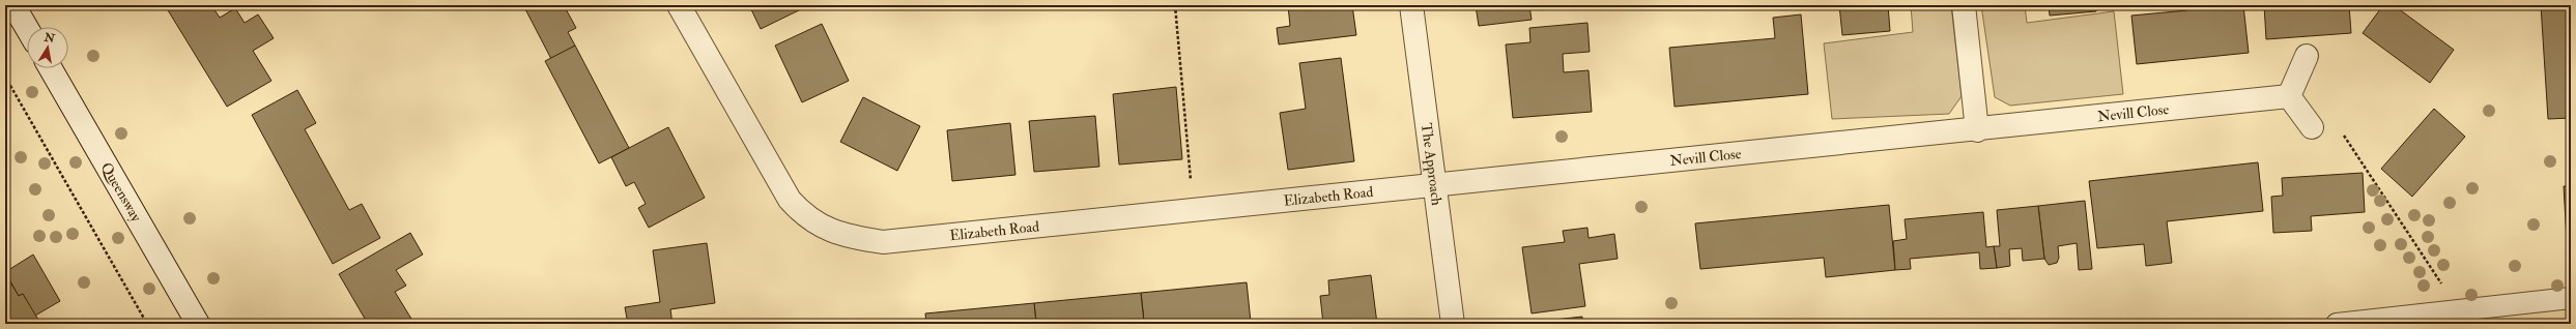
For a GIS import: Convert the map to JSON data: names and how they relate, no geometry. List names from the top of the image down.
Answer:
{
  "streets": {
    "street": [
      "Nevill Close",
      "The Approach",
      "Queensway",
      "Elizabeth Road"
    ]
  },
  "crossings": [
    ["Nevill Close", "The Approach"],
    ["Nevill Close", "Elizabeth Road"],
    ["The Approach", "Elizabeth Road"]
  ],
  "north": "top"
}
